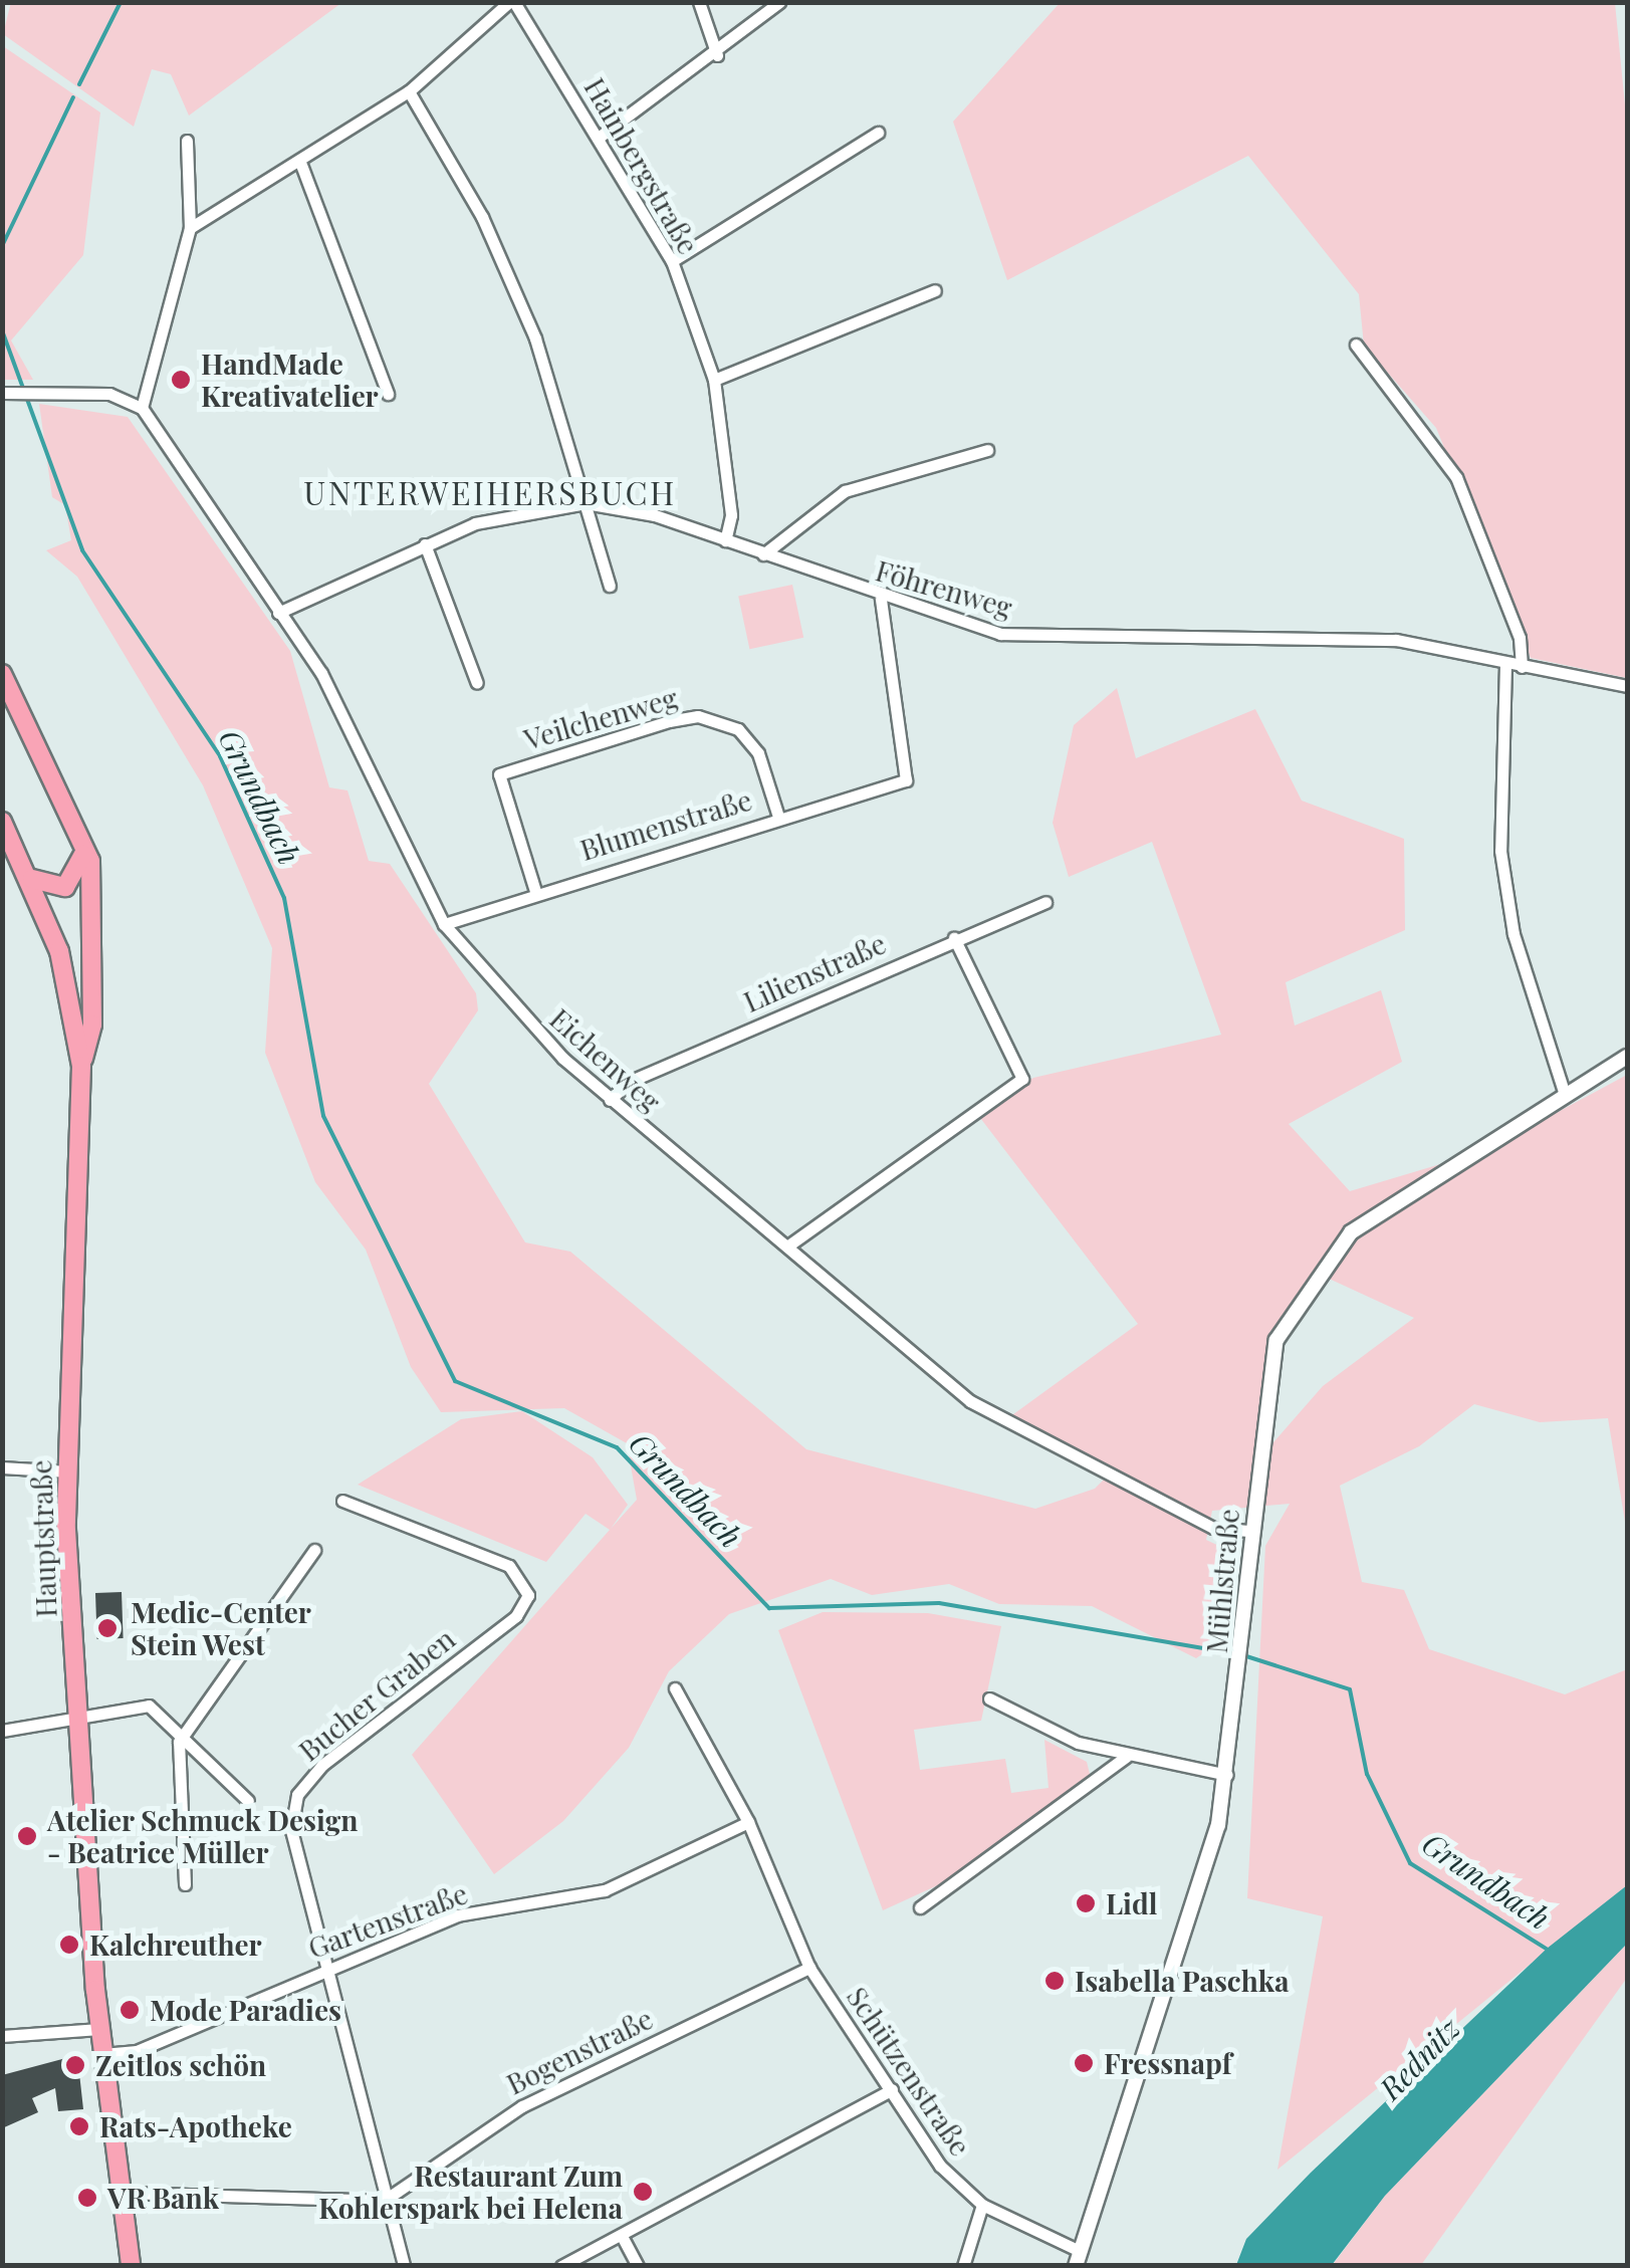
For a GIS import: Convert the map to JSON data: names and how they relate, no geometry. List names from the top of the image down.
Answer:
{
  "streets": {
    "main road": ["Hauptstraße"],
    "street": [
      "Hainbergstraße",
      "Föhrenweg",
      "Veilchenweg",
      "Blumenstraße",
      "Lilienstraße",
      "Eichenweg",
      "Mühlstraße",
      "Bucher Graben",
      "Gartenstraße",
      "Bogenstraße",
      "Schützenstraße"
    ]
  },
  "crossings": [
    ["Hainbergstraße", "Föhrenweg"],
    ["Föhrenweg", "Blumenstraße"],
    ["Föhrenweg", "Eichenweg"],
    ["Veilchenweg", "Blumenstraße"],
    ["Blumenstraße", "Eichenweg"],
    ["Lilienstraße", "Eichenweg"],
    ["Eichenweg", "Mühlstraße"],
    ["Hauptstraße", "Gartenstraße"],
    ["Mühlstraße", "Schützenstraße"],
    ["Bucher Graben", "Gartenstraße"],
    ["Bucher Graben", "Bogenstraße"],
    ["Gartenstraße", "Schützenstraße"],
    ["Bogenstraße", "Schützenstraße"]
  ],
  "districts": ["UNTERWEIHERSBUCH"],
  "water": ["Grundbach", "Rednitz"],
  "places": [
    "HandMade Kreativatelier",
    "Medic-Center Stein West",
    "Atelier Schmuck Design - Beatrice Müller",
    "Lidl",
    "Kalchreuther",
    "Isabella Paschka",
    "Mode Paradies",
    "Fressnapf",
    "Zeitlos schön",
    "Rats-Apotheke",
    "Restaurant Zum Kohlerspark bei Helena",
    "VR Bank"
  ]
}
